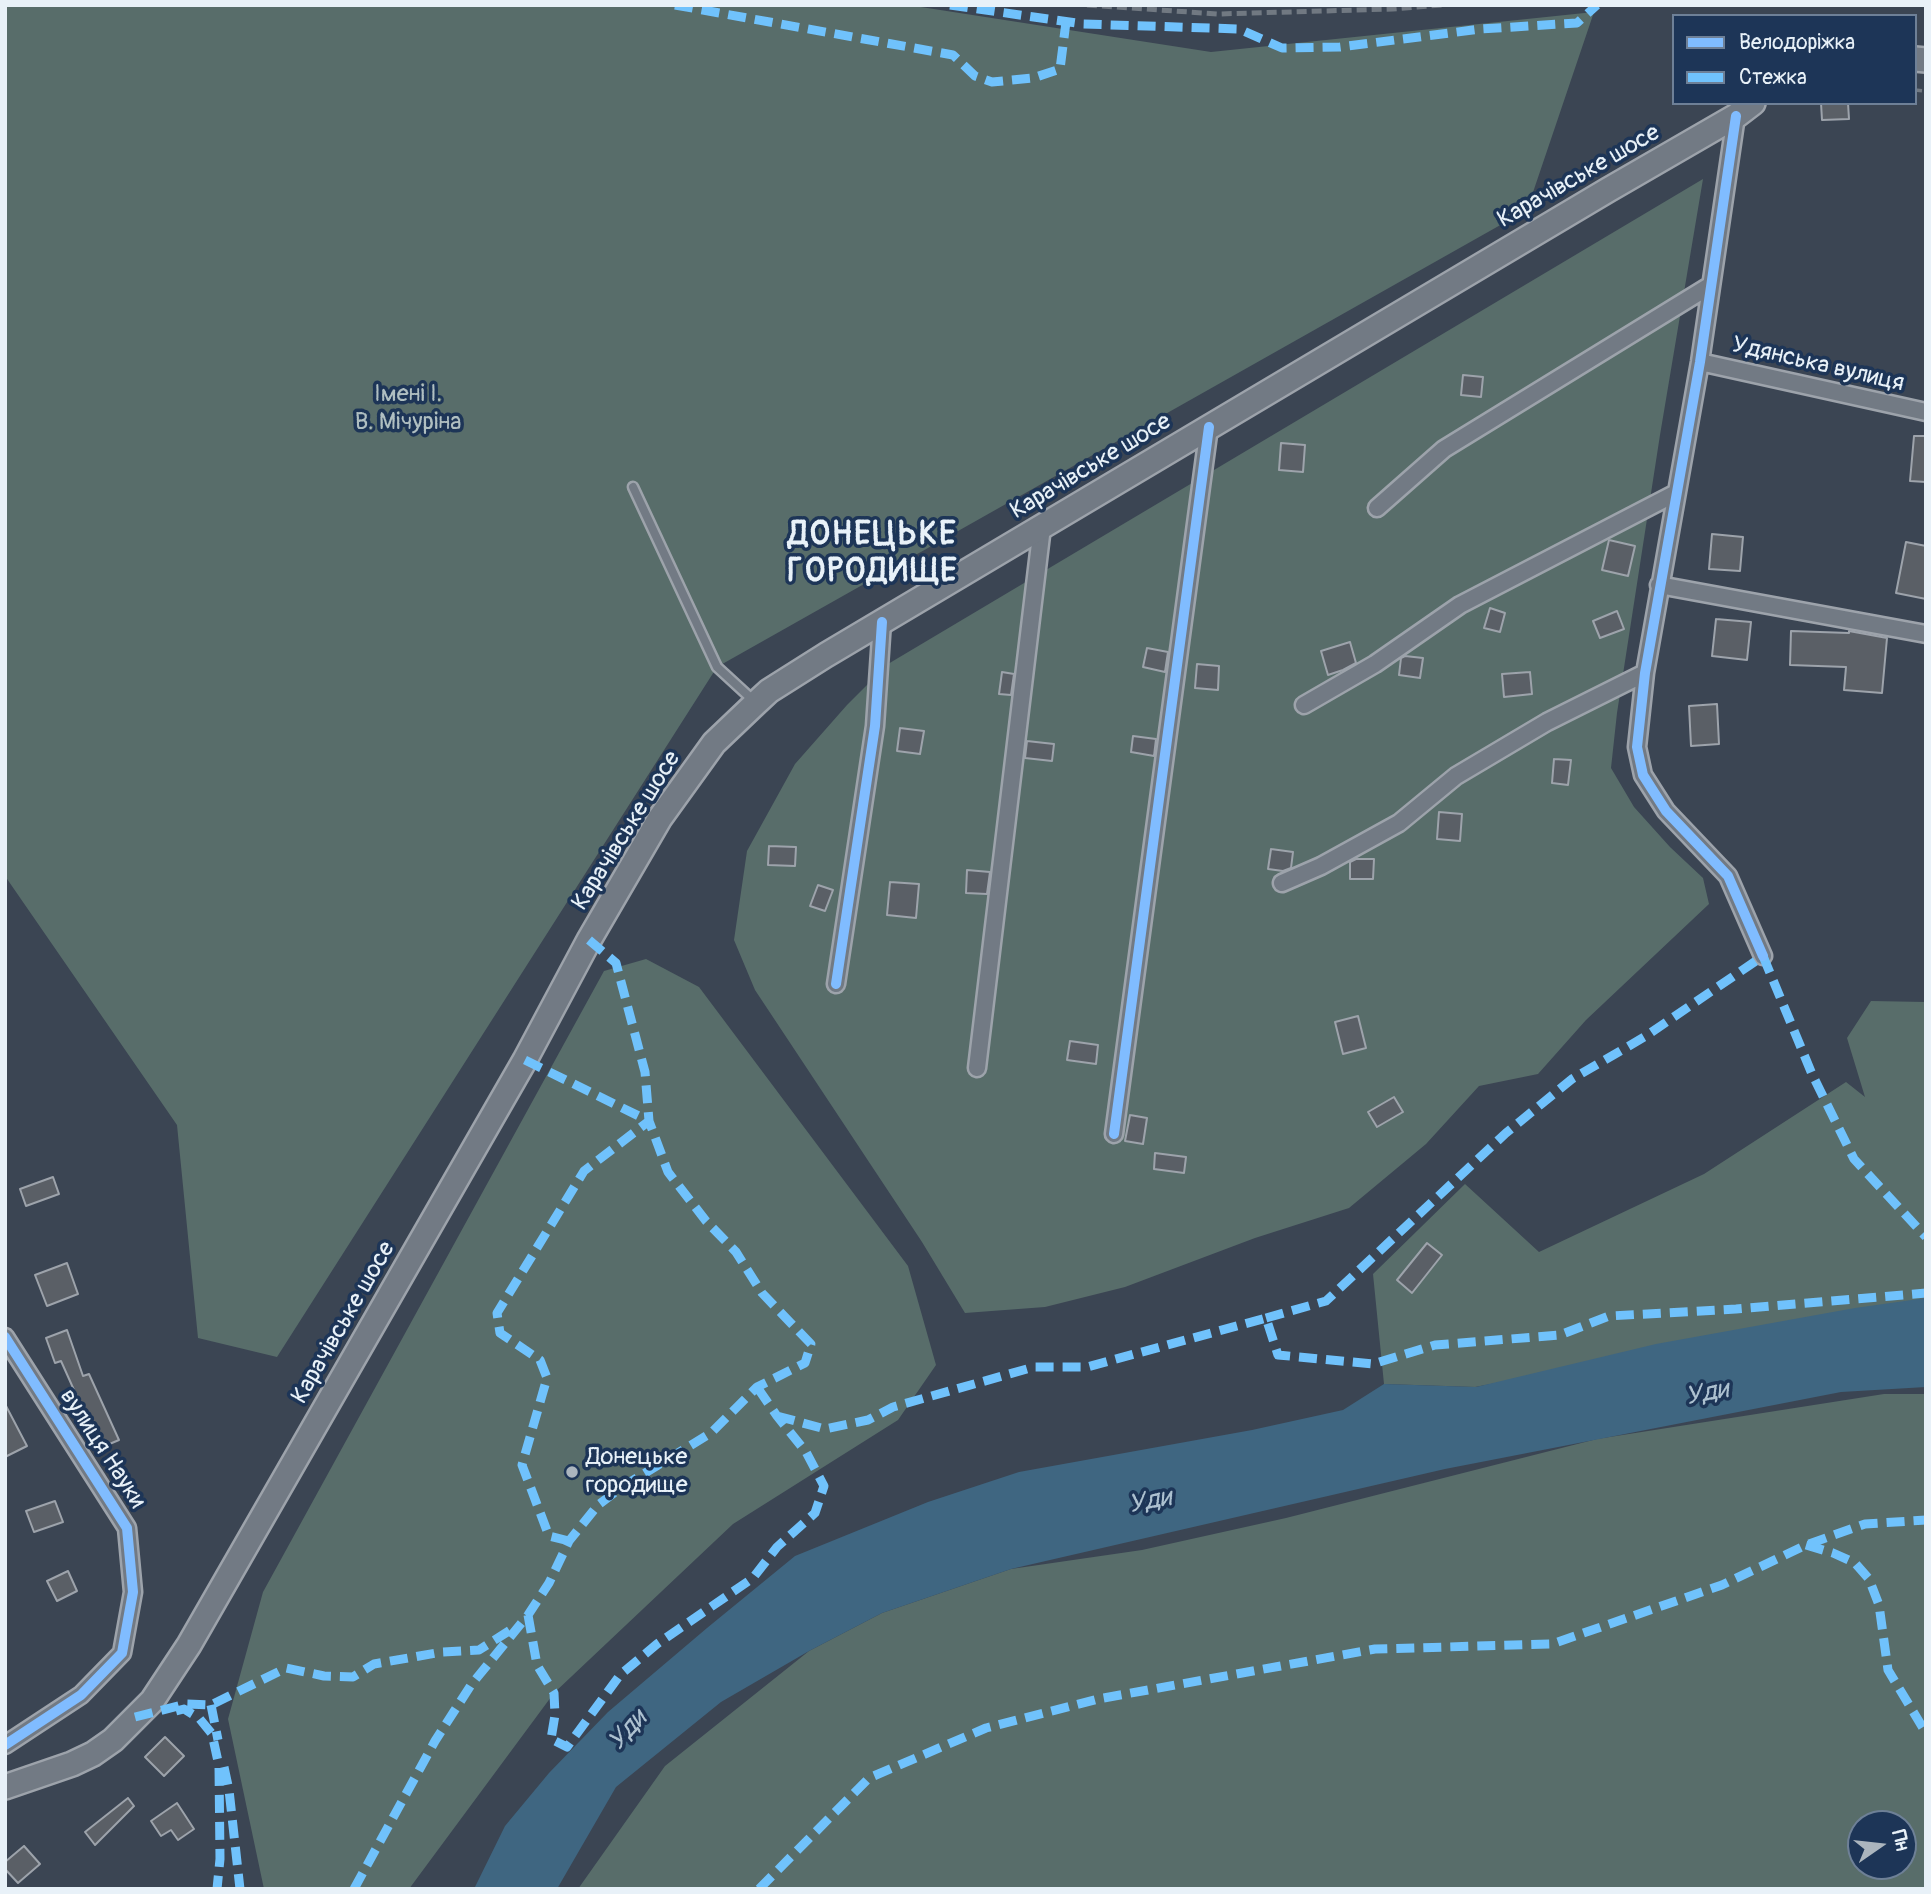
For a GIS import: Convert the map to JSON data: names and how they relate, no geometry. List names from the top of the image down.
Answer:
{
  "streets": {
    "main road": ["Карачівське шосе"],
    "street": ["Удянська вулиця", "вулиця Науки"]
  },
  "districts": ["ДОНЕЦЬКЕ ГОРОДИЩЕ"],
  "water": ["Уди"],
  "parks": ["Імені І. В. Мічуріна"],
  "places": ["Донецьке городище"],
  "legend": ["Велодоріжка", "Стежка"],
  "north": "right"
}
